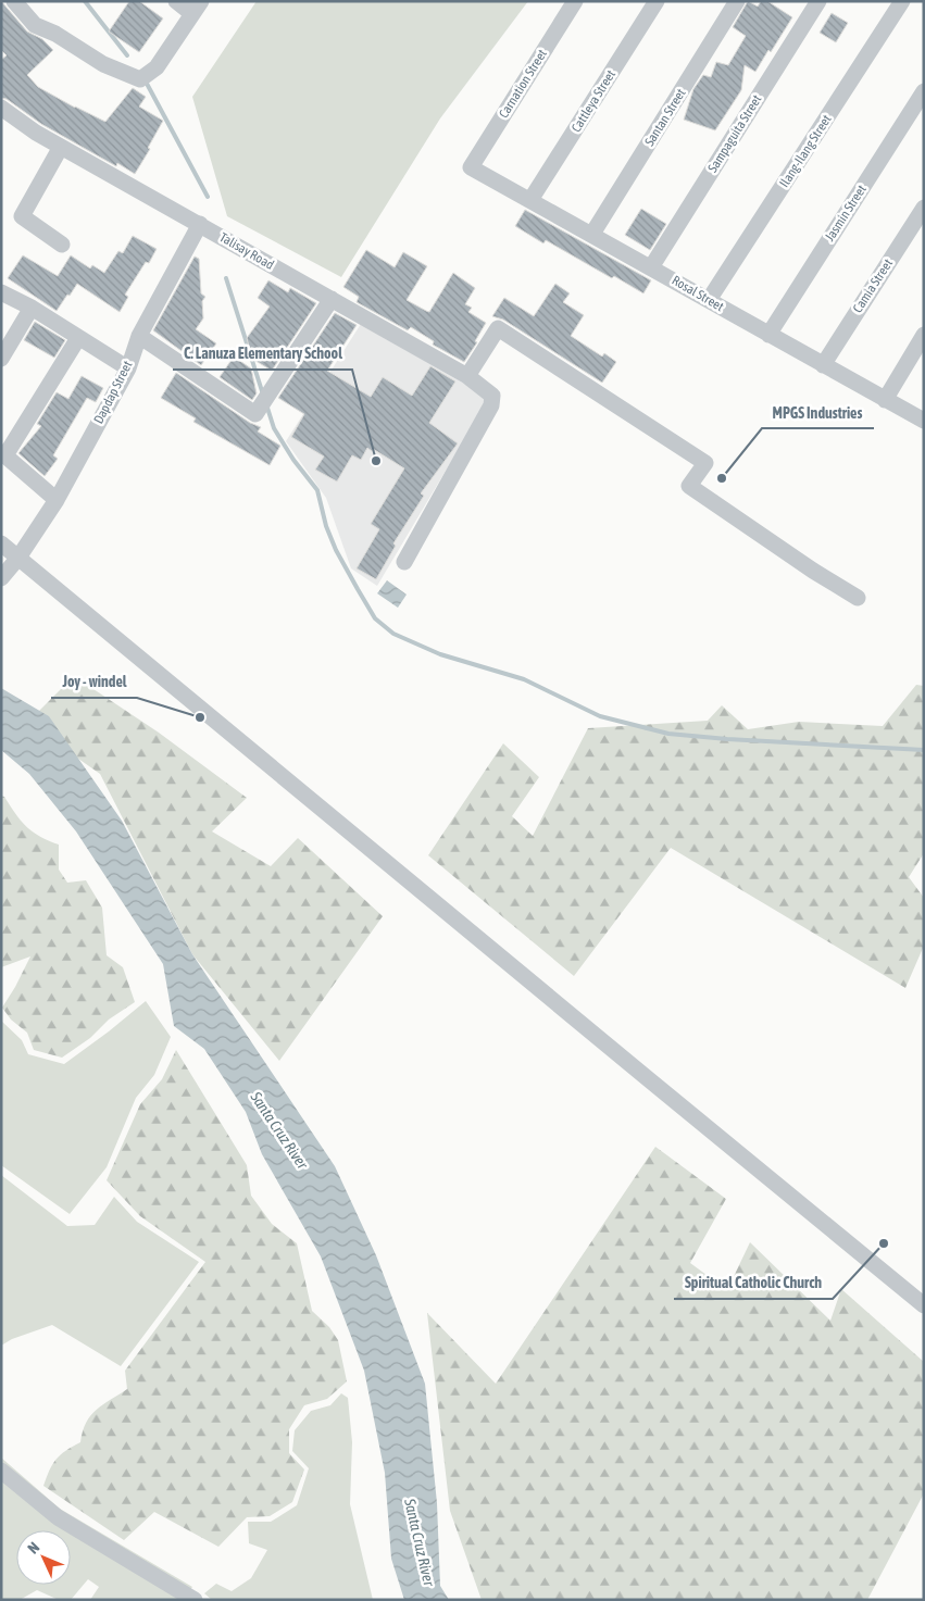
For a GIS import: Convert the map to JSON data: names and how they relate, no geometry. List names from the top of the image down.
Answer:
{
  "streets": {
    "street": [
      "Carnation Street",
      "Cattleya Street",
      "Santan Street",
      "Sampaguita Street",
      "Ilang-Ilang Street",
      "Jasmin Street",
      "Talisay Road",
      "Camia Street",
      "Rosal Street",
      "Dapdap Street"
    ]
  },
  "crossings": [
    ["Carnation Street", "Rosal Street"],
    ["Cattleya Street", "Rosal Street"],
    ["Santan Street", "Rosal Street"],
    ["Sampaguita Street", "Rosal Street"],
    ["Ilang-Ilang Street", "Rosal Street"],
    ["Jasmin Street", "Rosal Street"],
    ["Talisay Road", "Dapdap Street"],
    ["Camia Street", "Rosal Street"]
  ],
  "water": ["Santa Cruz River"],
  "places": [
    "C. Lanuza Elementary School",
    "MPGS Industries",
    "Joy - windel",
    "Spiritual Catholic Church"
  ],
  "north": "top left"
}
